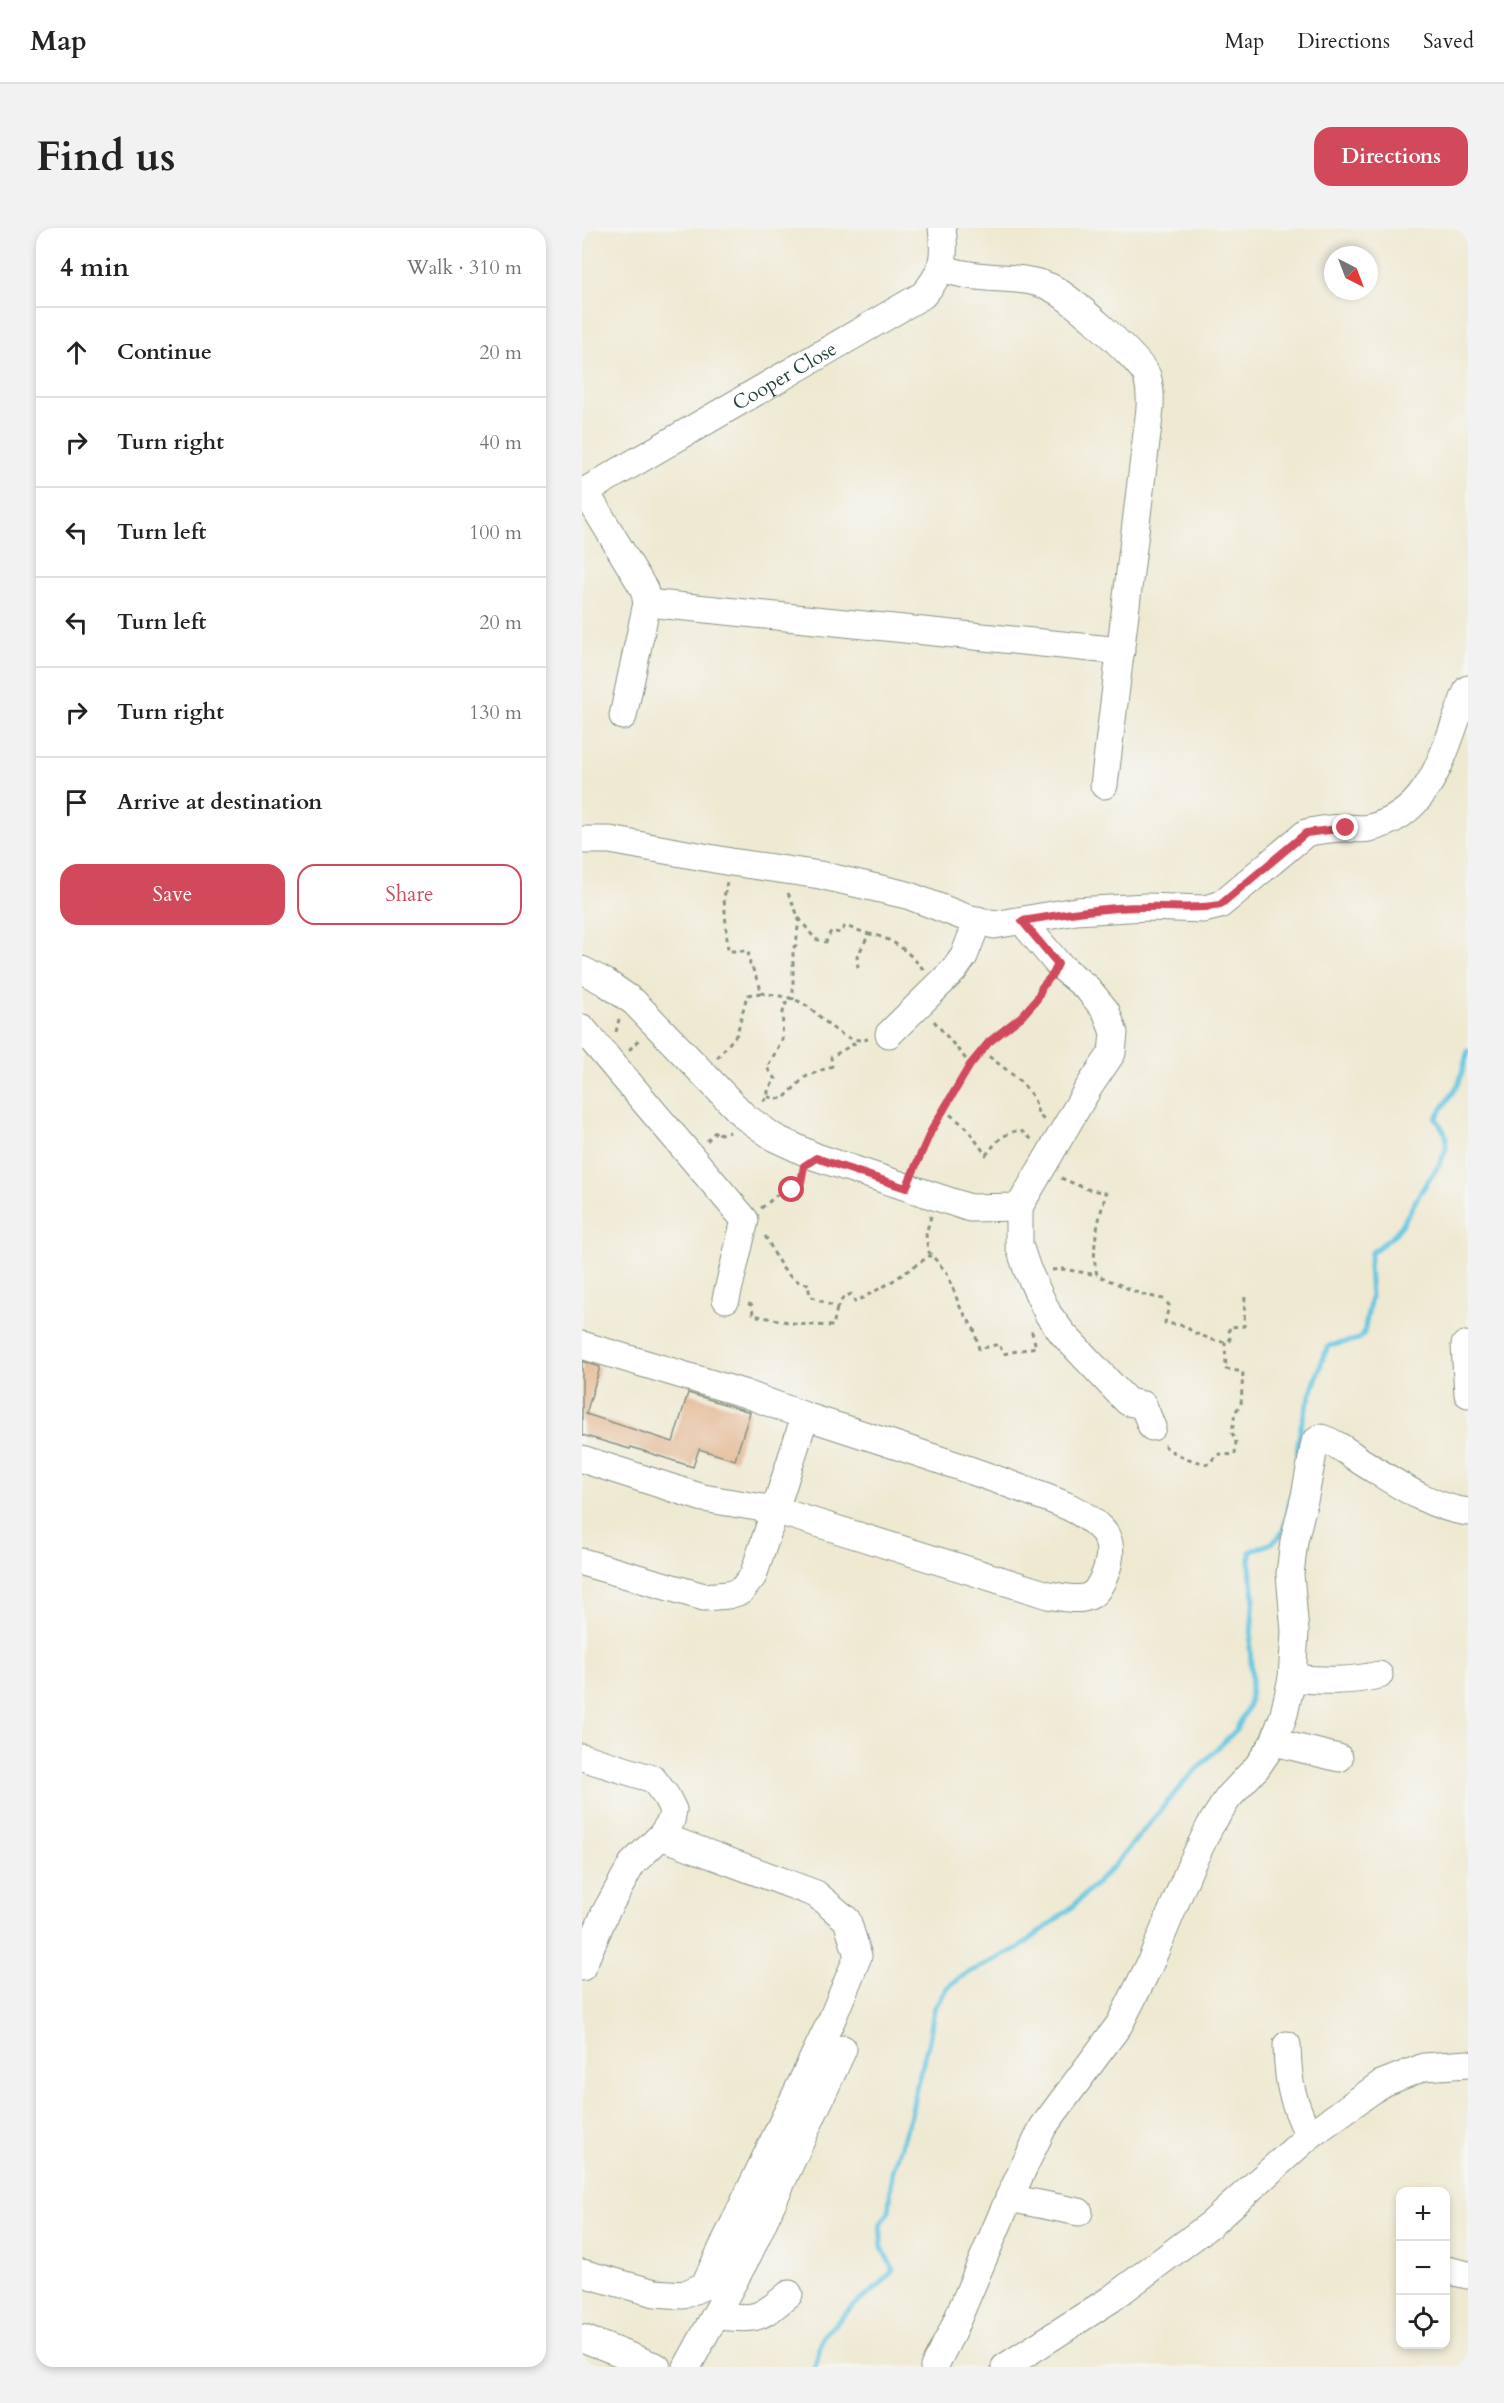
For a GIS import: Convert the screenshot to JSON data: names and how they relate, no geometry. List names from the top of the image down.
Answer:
{
  "streets": {
    "street": ["Cooper Close"]
  },
  "north": "bottom right",
  "page": {
    "header": "Map",
    "nav": ["Map", "Directions", "Saved"],
    "buttons": [
      "Directions",
      ["Save", "Share"]
    ],
    "title": "Find us",
    "heading": ["4 min", "Walk · 310 m"],
    "list": [
      ["Continue", "20 m"],
      ["Turn right", "40 m"],
      ["Turn left", "100 m"],
      ["Turn left", "20 m"],
      ["Turn right", "130 m"],
      "Arrive at destination"
    ],
    "map_buttons": ["+", "−"]
  }
}
